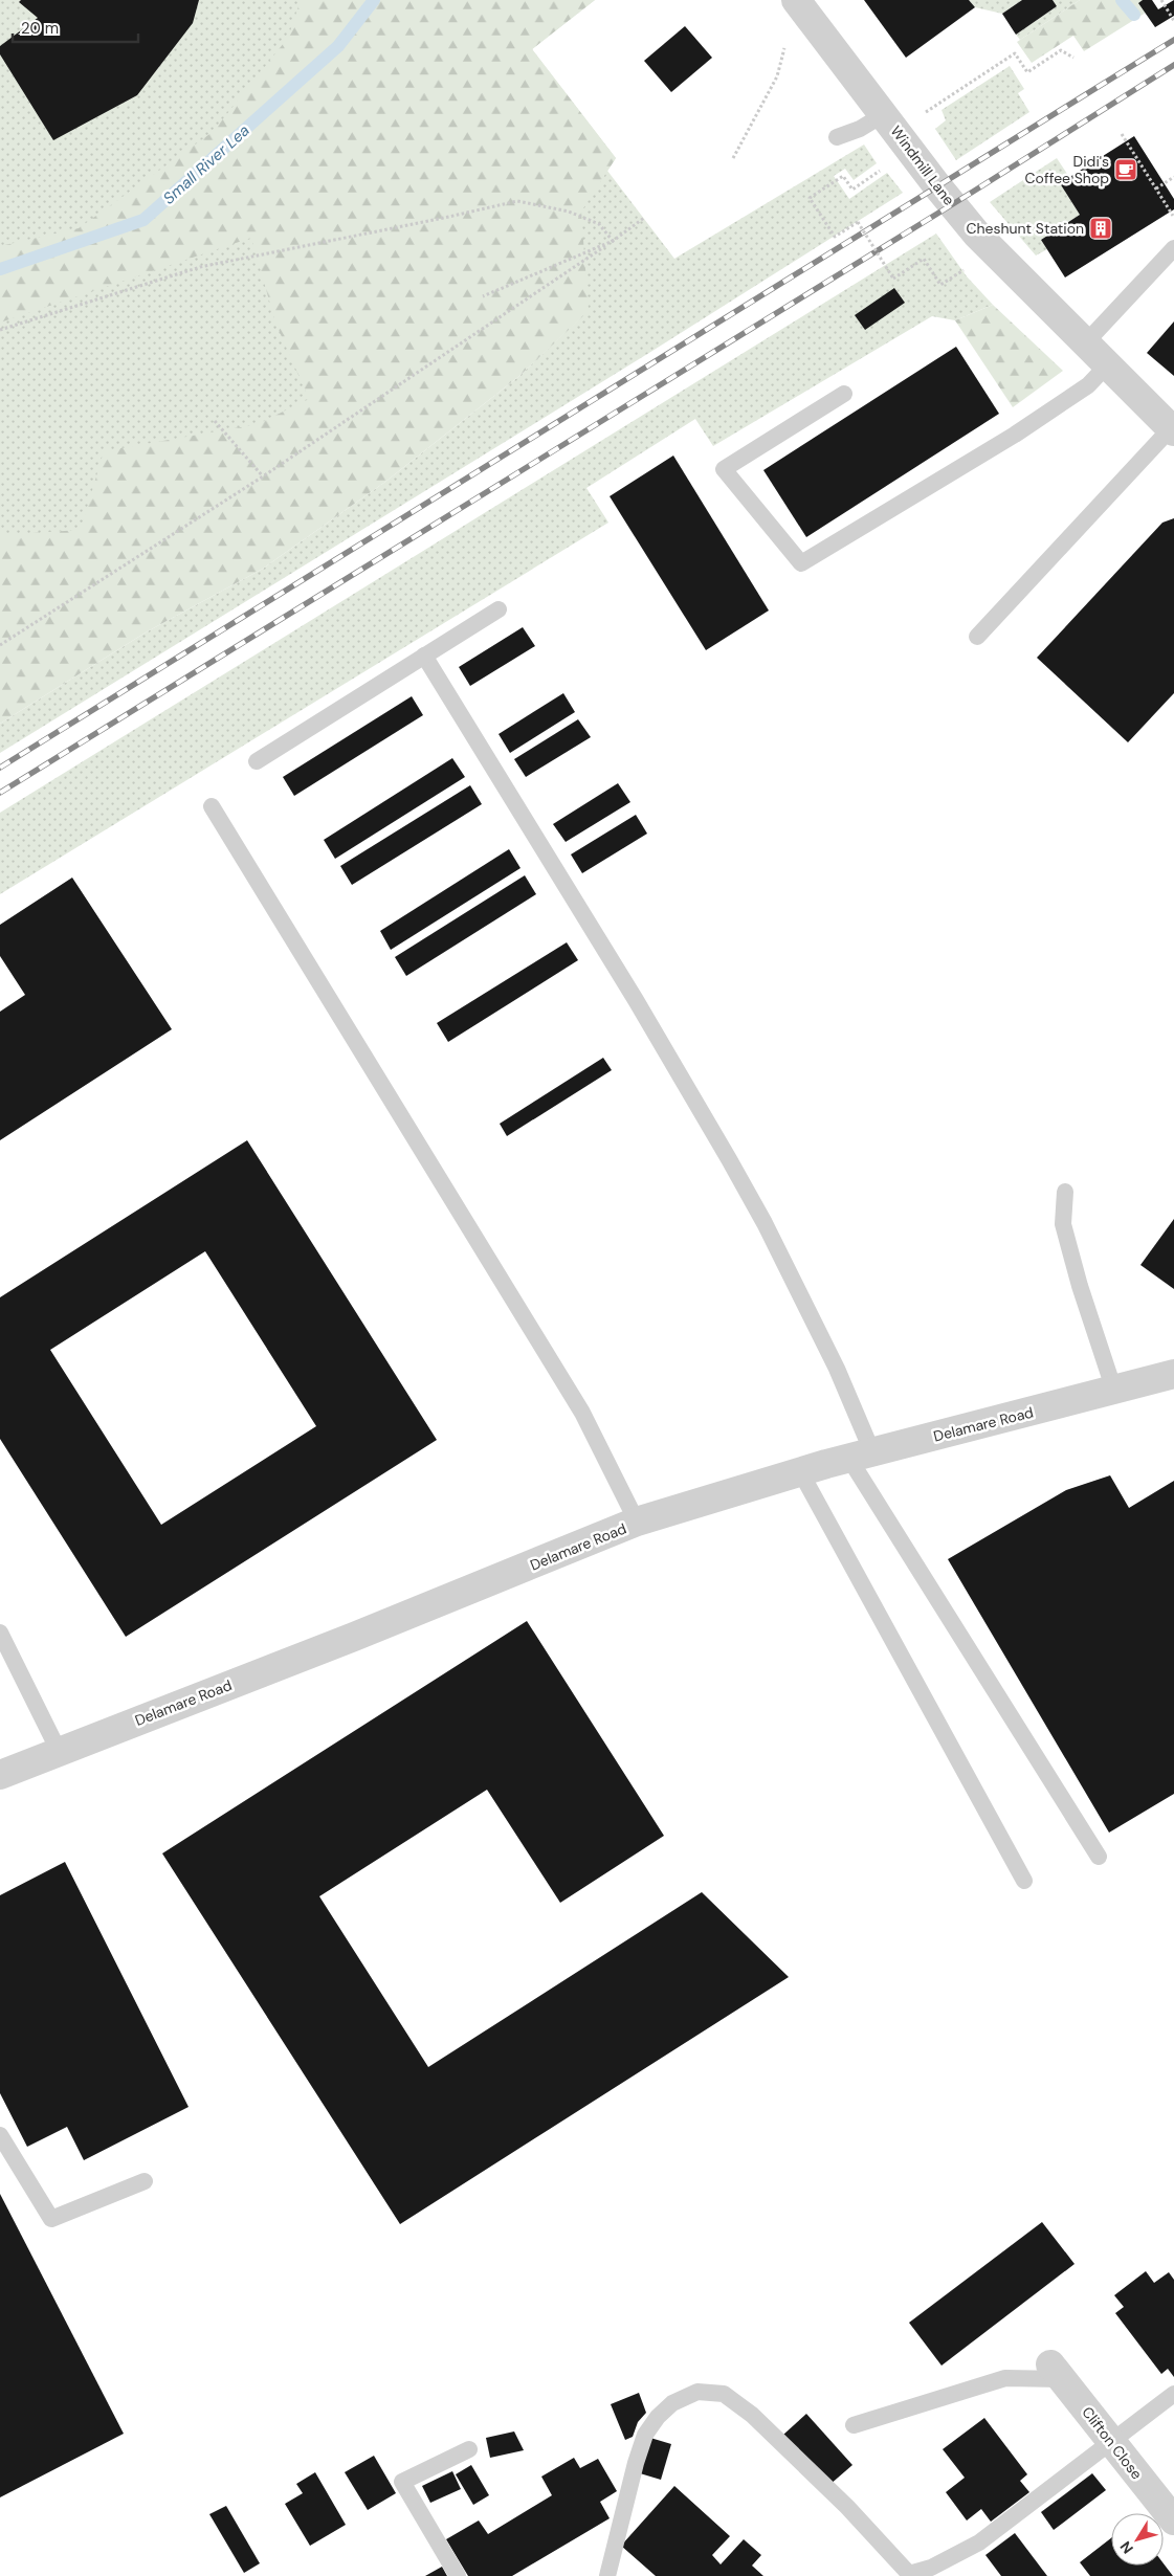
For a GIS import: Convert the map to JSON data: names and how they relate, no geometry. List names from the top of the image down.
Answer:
{
  "streets": {
    "street": ["Windmill Lane", "Delamare Road", "Clifton Close"]
  },
  "water": ["Small River Lea"],
  "places": {
    "cafe": ["Didi's Coffee Shop"],
    "building": ["Cheshunt Station"]
  },
  "scale_bar": "20 m",
  "north": "bottom left"
}
